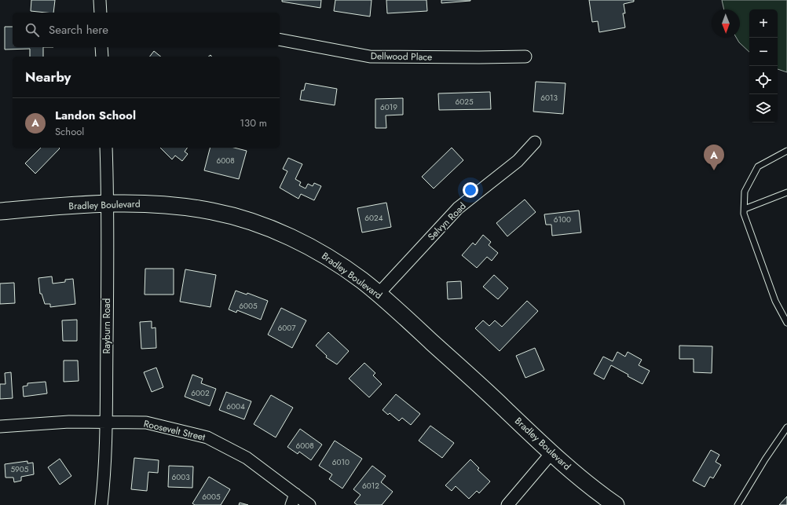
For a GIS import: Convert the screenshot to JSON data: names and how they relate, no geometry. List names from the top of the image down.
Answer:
{
  "streets": {
    "main road": ["Bradley Boulevard"],
    "street": [
      "Dellwood Place",
      "Selvyn Road",
      "Rayburn Road",
      "Roosevelt Street"
    ]
  },
  "crossings": [
    ["Bradley Boulevard", "Selvyn Road"],
    ["Bradley Boulevard", "Rayburn Road"],
    ["Rayburn Road", "Roosevelt Street"]
  ],
  "house_numbers": [
    "6013",
    "6025",
    "6019",
    "6008",
    "6024",
    "6100",
    "6005",
    "6007",
    "6002",
    "6004",
    "6008",
    "6010",
    "5905",
    "6003",
    "6012",
    "6005"
  ],
  "north": "bottom",
  "page": {
    "map_buttons": ["+", "−"],
    "search": "Search here",
    "heading": "Nearby",
    "list": [
      {
        "mark": "A",
        "name": "Landon School",
        "note": "School",
        "value": "130 m"
      }
    ],
    "pins": "A"
  }
}
